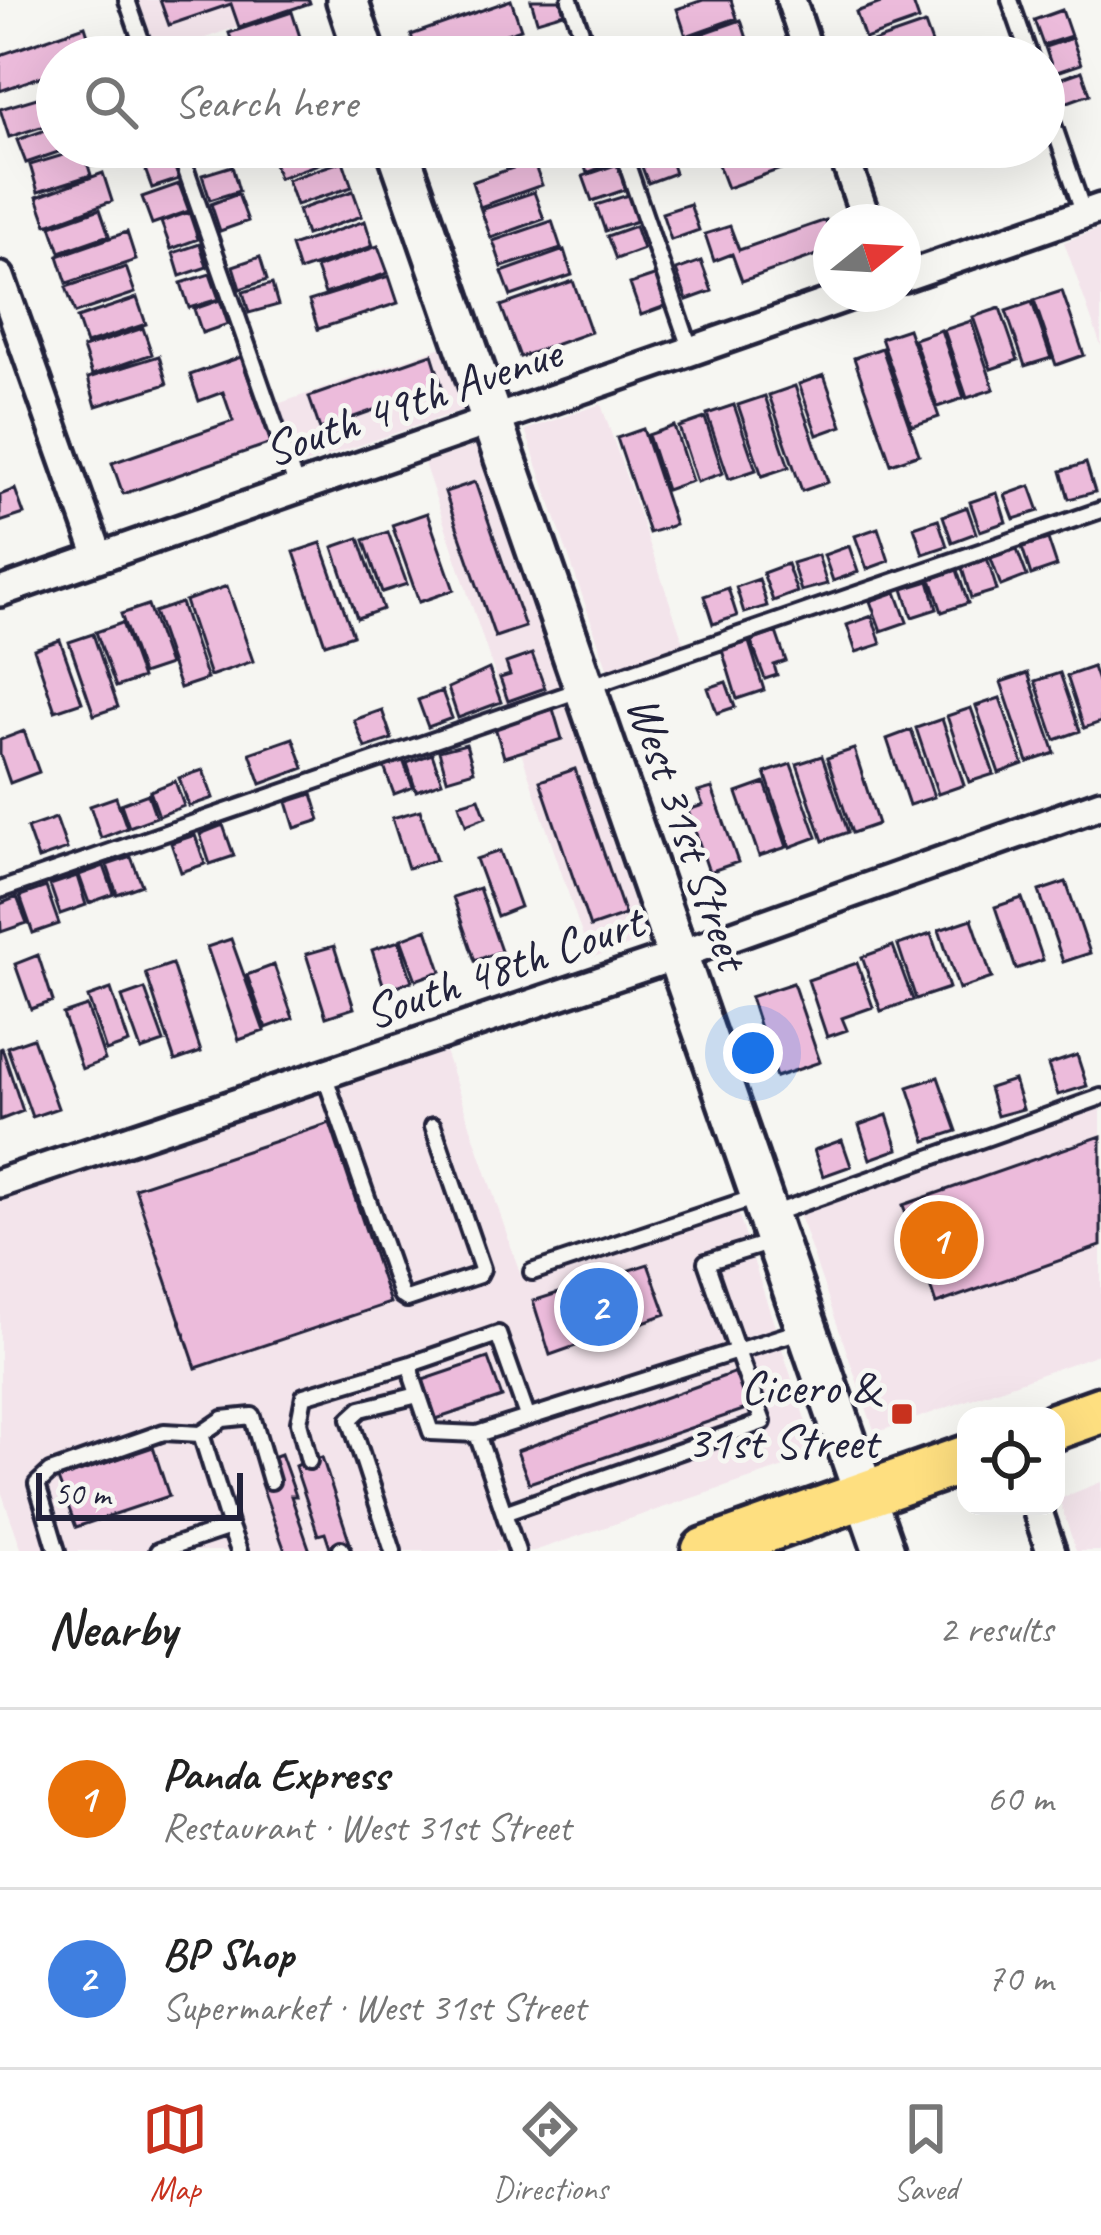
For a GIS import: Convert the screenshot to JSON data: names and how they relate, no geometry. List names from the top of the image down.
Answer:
{
  "streets": {
    "main road": ["West 31st Street"],
    "street": ["South 49th Avenue", "South 48th Court"]
  },
  "crossings": [
    ["South 49th Avenue", "West 31st Street"],
    ["West 31st Street", "South 48th Court"]
  ],
  "places": {
    "transit": ["Cicero & 31st Street"]
  },
  "scale_bar": "50 m",
  "north": "right",
  "page": {
    "search": "Search here",
    "pins": ["1", "2"],
    "scale": "50 m",
    "heading": ["Nearby", "2 results"],
    "list": [
      {
        "mark": "1",
        "name": "Panda Express",
        "note": "Restaurant · West 31st Street",
        "value": "60 m"
      },
      {
        "mark": "2",
        "name": "BP Shop",
        "note": "Supermarket · West 31st Street",
        "value": "70 m"
      }
    ],
    "nav": ["Map", "Directions", "Saved"]
  }
}
